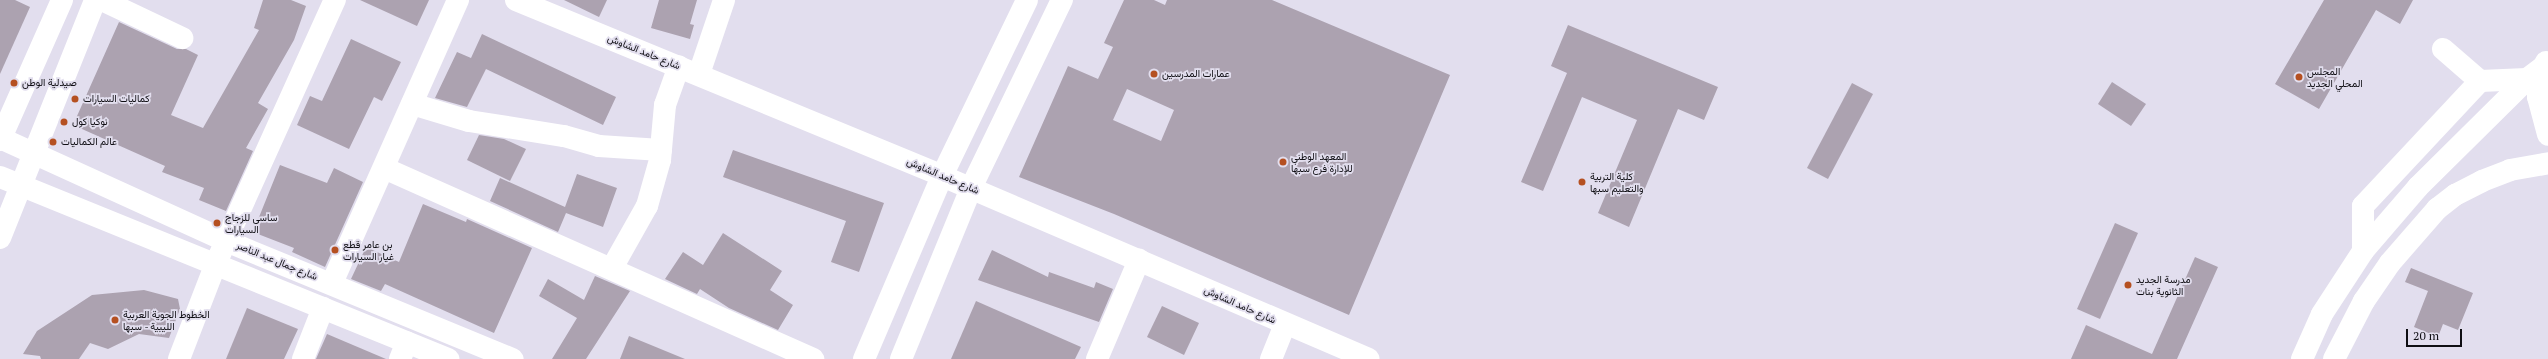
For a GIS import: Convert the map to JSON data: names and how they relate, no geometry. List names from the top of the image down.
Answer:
{
  "streets": {
    "main road": ["شارع حامد الشاوش", "شارع جمال عبد الناصر"]
  },
  "places": [
    "عمارات المدرسين",
    "المجلس المحلي الجديد",
    "صيدلية الوطن",
    "كماليات السيارات",
    "نوكيا كول",
    "عالم الكماليات",
    "المعهد الوطني للإدارة فرع سبها",
    "كلية التربية والتعليم سبها",
    "ساسي للزجاج السيارات",
    "بن عامر قطع غيار السيارات",
    "مدرسة الجديد الثانوية بنات",
    "الخطوط الجوية العربية الليبية - سبها"
  ],
  "scale_bar": "20 m"
}
